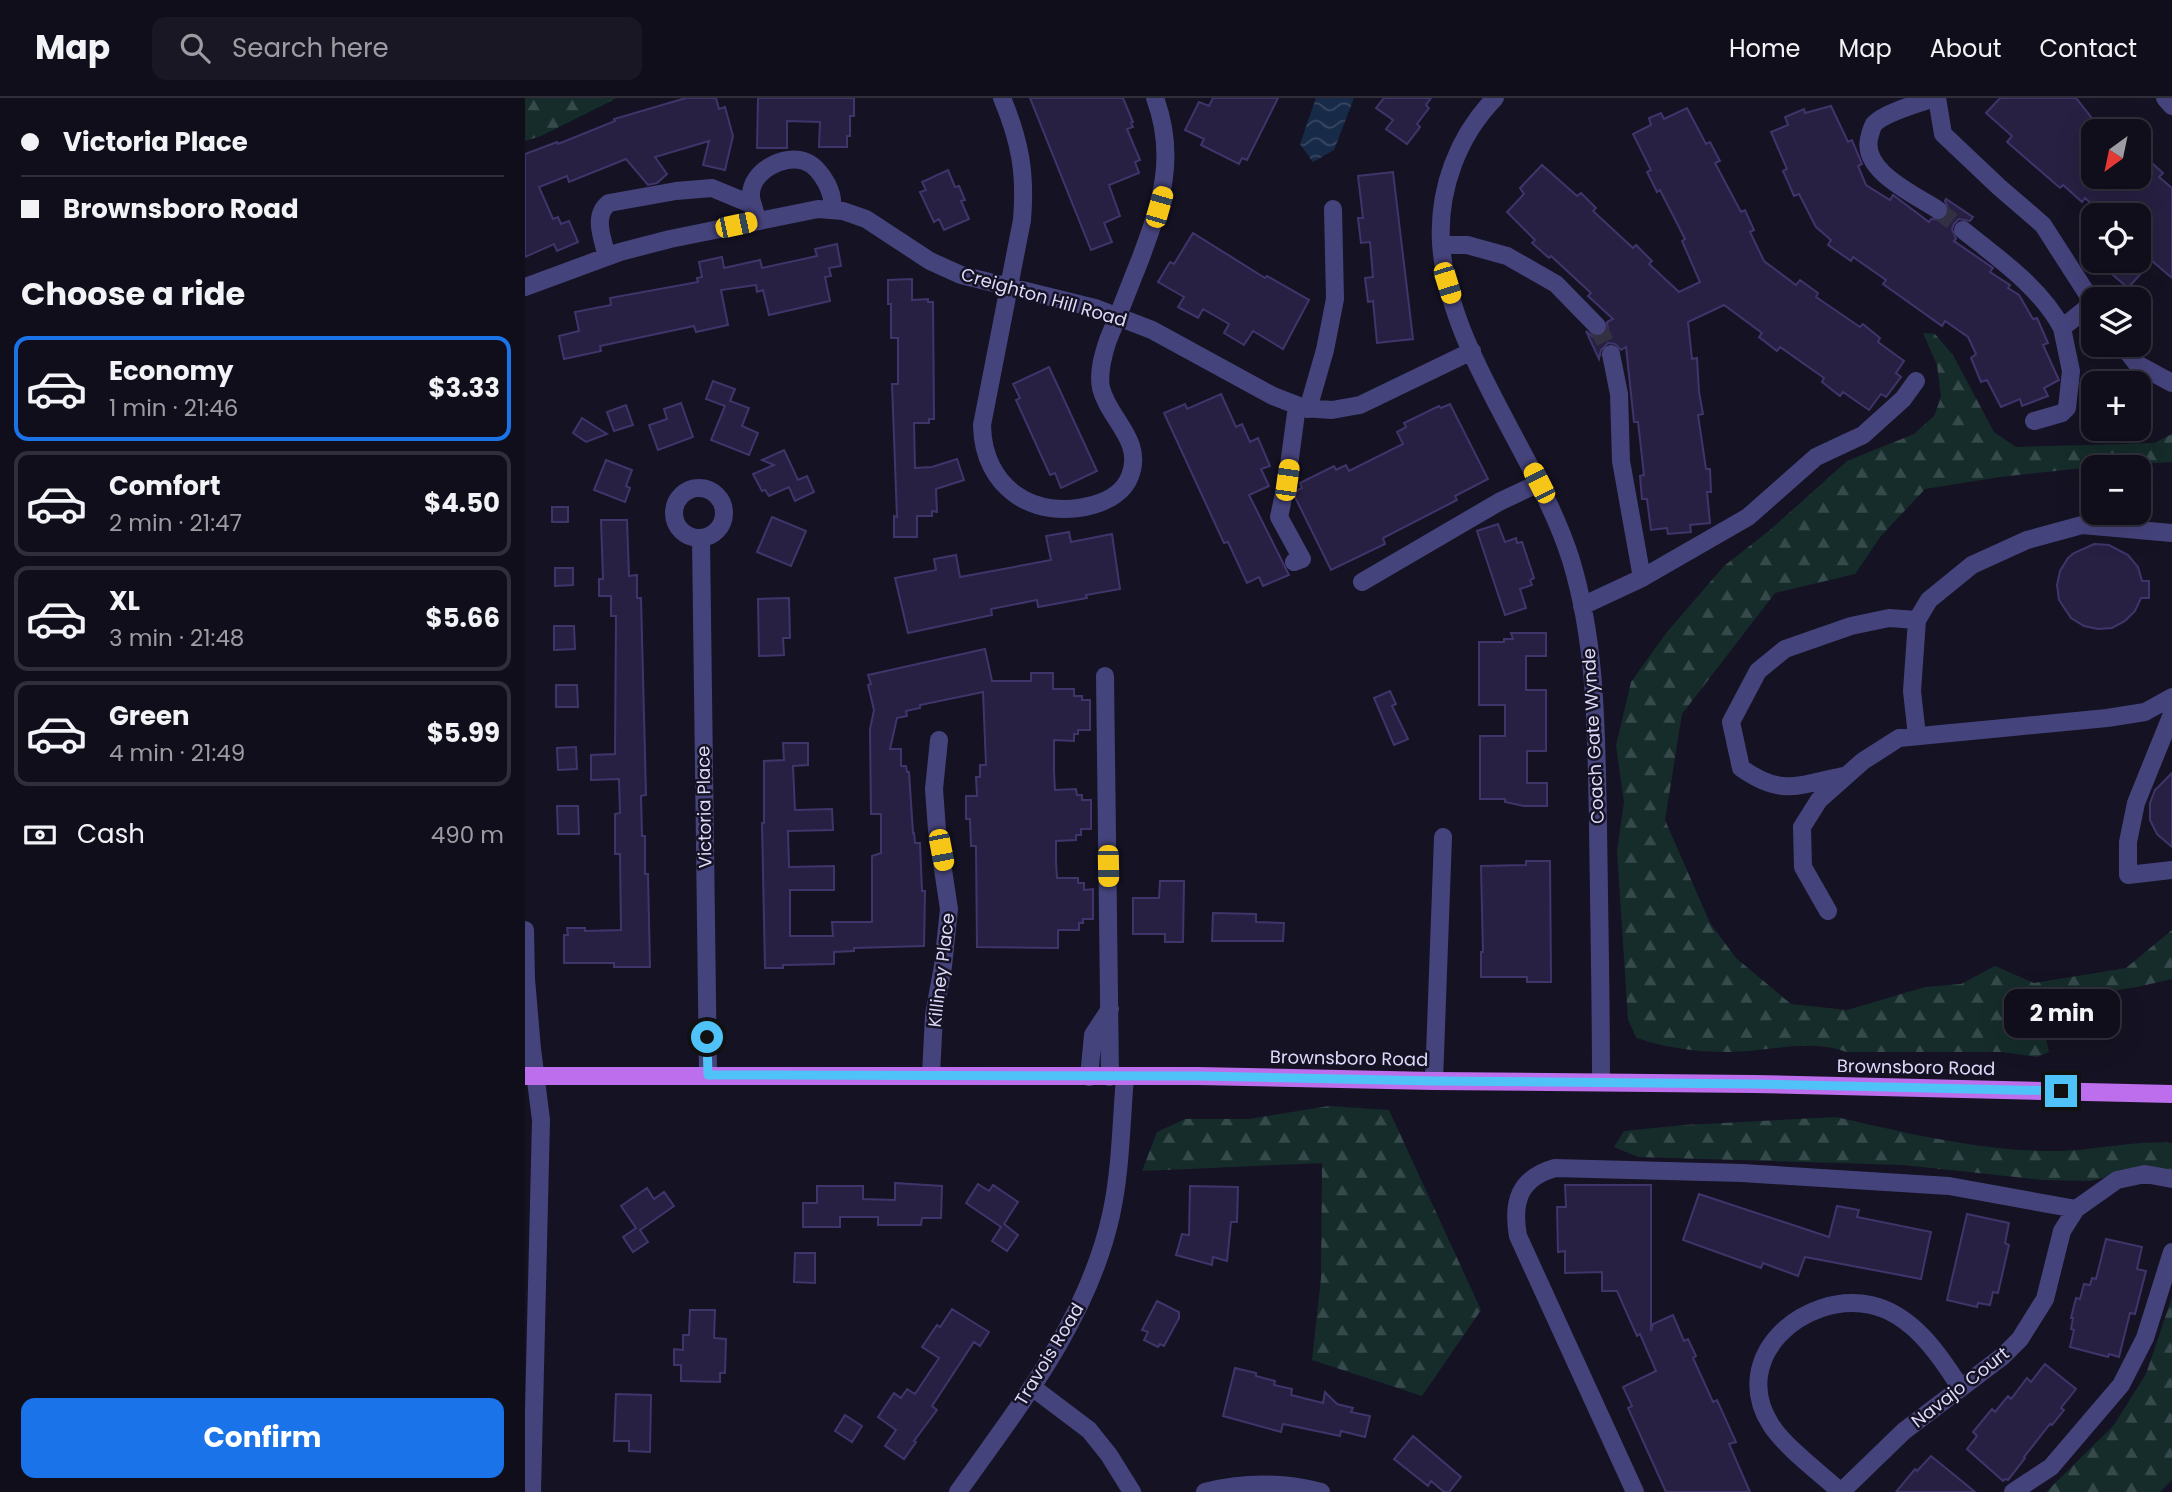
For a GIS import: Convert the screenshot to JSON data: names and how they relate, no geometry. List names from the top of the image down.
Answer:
{
  "streets": {
    "main road": ["Brownsboro Road"],
    "street": [
      "Creighton Hill Road",
      "Coach Gate Wynde",
      "Victoria Place",
      "Killiney Place",
      "Travois Road",
      "Navajo Court"
    ]
  },
  "crossings": [
    ["Creighton Hill Road", "Coach Gate Wynde"],
    ["Coach Gate Wynde", "Brownsboro Road"],
    ["Victoria Place", "Brownsboro Road"],
    ["Killiney Place", "Brownsboro Road"],
    ["Brownsboro Road", "Travois Road"]
  ],
  "north": "bottom left",
  "page": {
    "header": "Map",
    "search": "Search here",
    "nav": [
      "Home",
      "Map",
      "About",
      "Contact"
    ],
    "banner": ["Victoria Place", "Brownsboro Road"],
    "map_buttons": ["+", "−"],
    "heading": "Choose a ride",
    "list": [
      {
        "name": "Economy",
        "note": "1 min · 21:46",
        "value": "$3.33"
      },
      {
        "name": "Comfort",
        "note": "2 min · 21:47",
        "value": "$4.50"
      },
      {
        "name": "XL",
        "note": "3 min · 21:48",
        "value": "$5.66"
      },
      {
        "name": "Green",
        "note": "4 min · 21:49",
        "value": "$5.99"
      }
    ],
    "pay": ["Cash", "490 m"],
    "bubble": "2 min",
    "buttons": "Confirm"
  }
}
